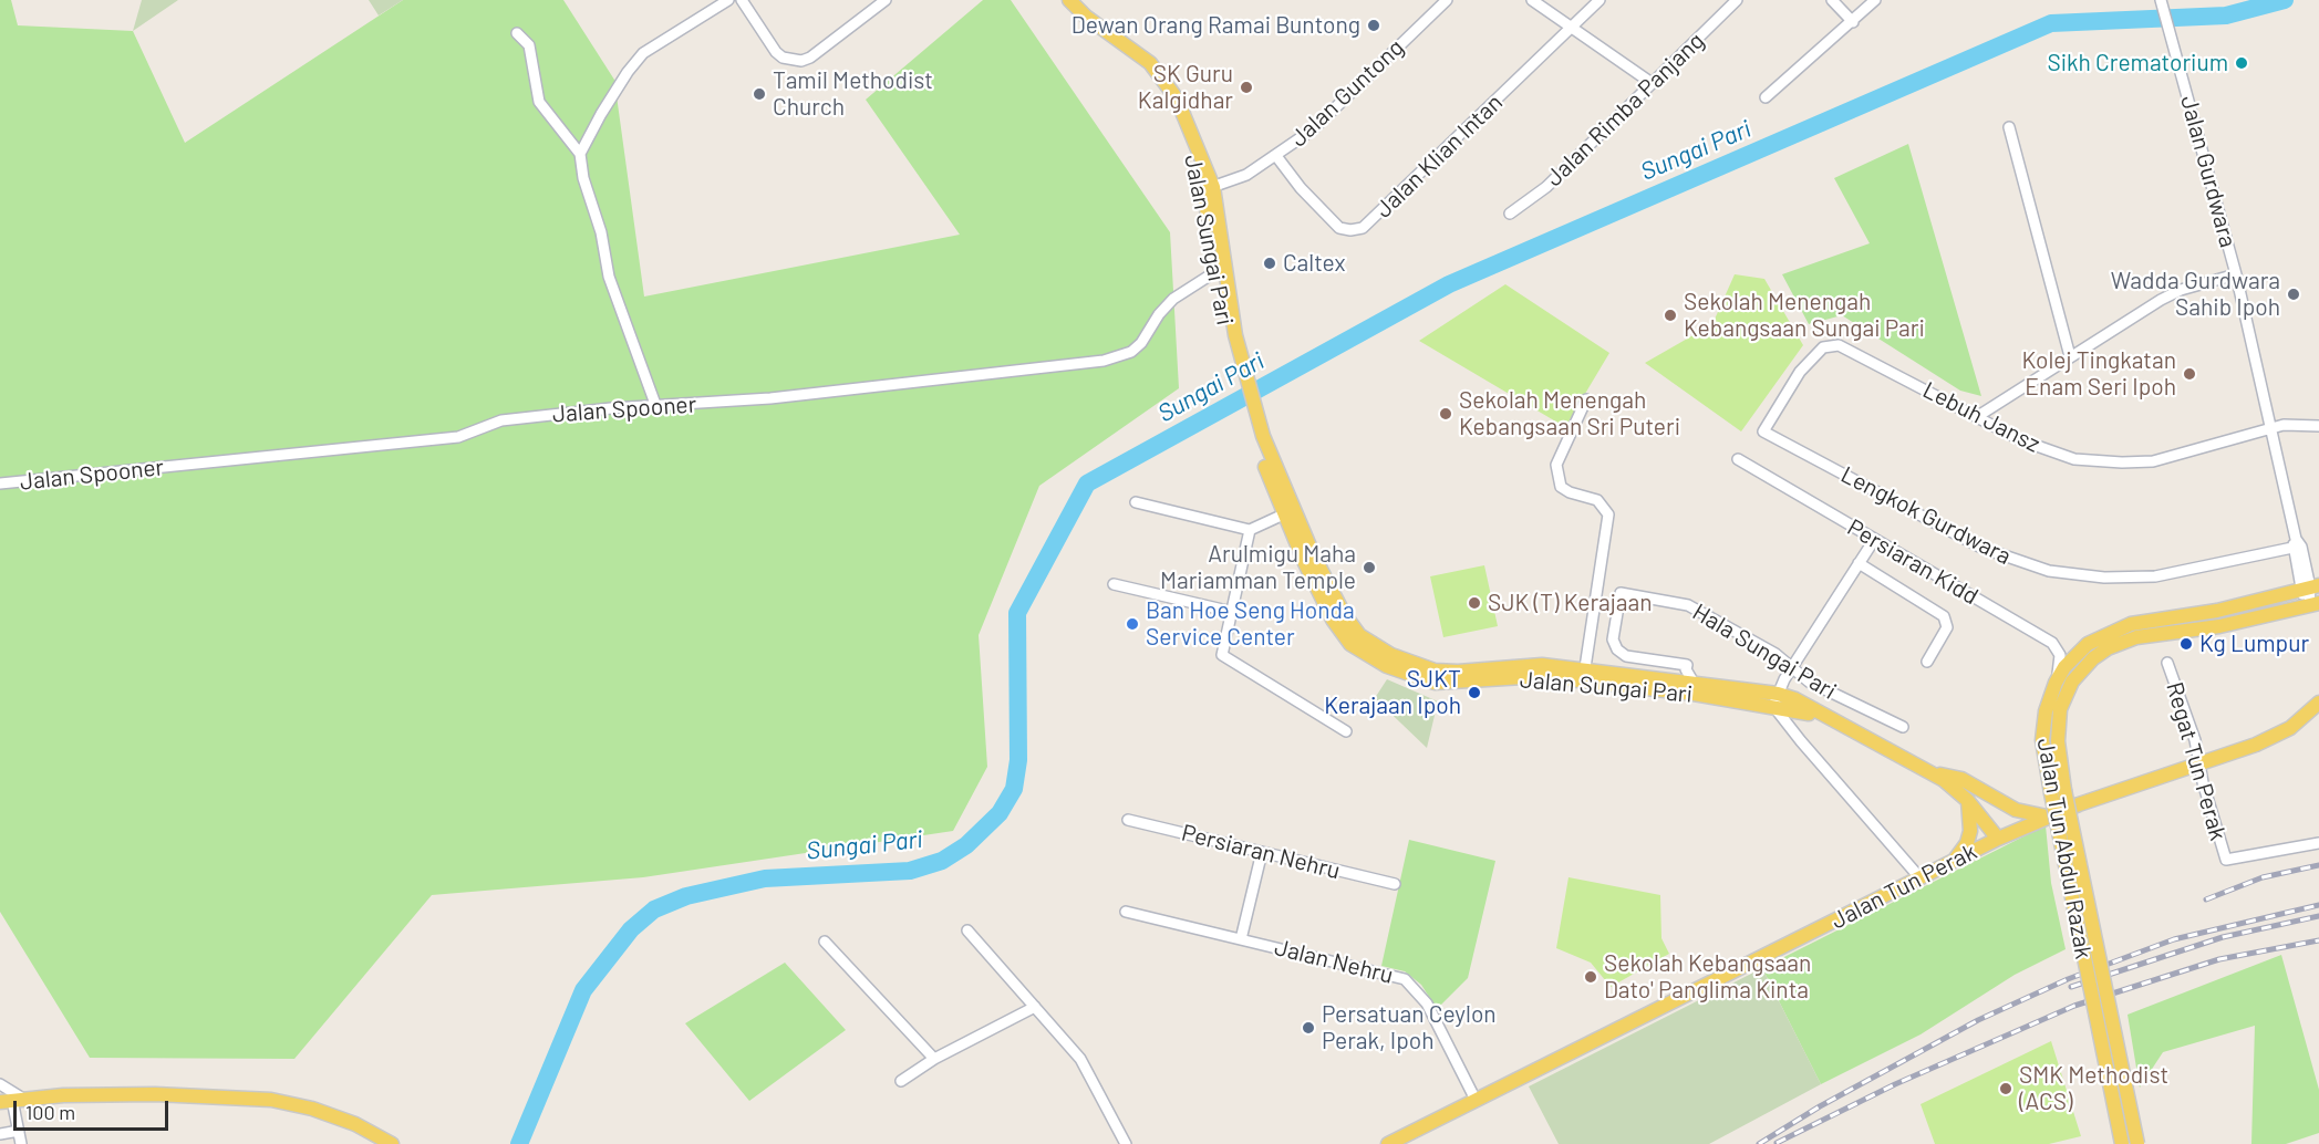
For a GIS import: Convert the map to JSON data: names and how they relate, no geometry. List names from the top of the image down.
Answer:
{
  "streets": {
    "main road": ["Jalan Sungai Pari", "Jalan Tun Abdul Razak", "Jalan Tun Perak"],
    "street": [
      "Jalan Guntong",
      "Jalan Rimba Panjang",
      "Jalan Klian Intan",
      "Jalan Gurdwara",
      "Jalan Spooner",
      "Lebuh Jansz",
      "Lengkok Gurdwara",
      "Persiaran Kidd",
      "Hala Sungai Pari",
      "Regat Tun Perak",
      "Persiaran Nehru",
      "Jalan Nehru"
    ]
  },
  "crossings": [
    ["Jalan Guntong", "Jalan Klian Intan"],
    ["Jalan Guntong", "Jalan Sungai Pari"],
    ["Jalan Gurdwara", "Lebuh Jansz"],
    ["Jalan Gurdwara", "Lengkok Gurdwara"],
    ["Jalan Gurdwara", "Jalan Tun Abdul Razak"],
    ["Jalan Sungai Pari", "Jalan Spooner"],
    ["Jalan Sungai Pari", "Jalan Tun Perak"],
    ["Lebuh Jansz", "Lengkok Gurdwara"],
    ["Persiaran Kidd", "Jalan Tun Abdul Razak"],
    ["Regat Tun Perak", "Jalan Tun Perak"],
    ["Jalan Tun Perak", "Jalan Nehru"]
  ],
  "water": ["Sungai Pari"],
  "places": [
    "Dewan Orang Ramai Buntong",
    "Sikh Crematorium",
    "SK Guru Kalgidhar",
    "Tamil Methodist Church",
    "Caltex",
    "Wadda Gurdwara Sahib Ipoh",
    "Sekolah Menengah Kebangsaan Sungai Pari",
    "Kolej Tingkatan Enam Seri Ipoh",
    "Sekolah Menengah Kebangsaan Sri Puteri",
    "Arulmigu Maha Mariamman Temple",
    "SJK (T) Kerajaan",
    "Ban Hoe Seng Honda Service Center",
    "Kg Lumpur",
    "SJKT Kerajaan Ipoh",
    "Sekolah Kebangsaan Dato' Panglima Kinta",
    "Persatuan Ceylon Perak, Ipoh",
    "SMK Methodist (ACS)"
  ],
  "scale_bar": "100 m"
}
